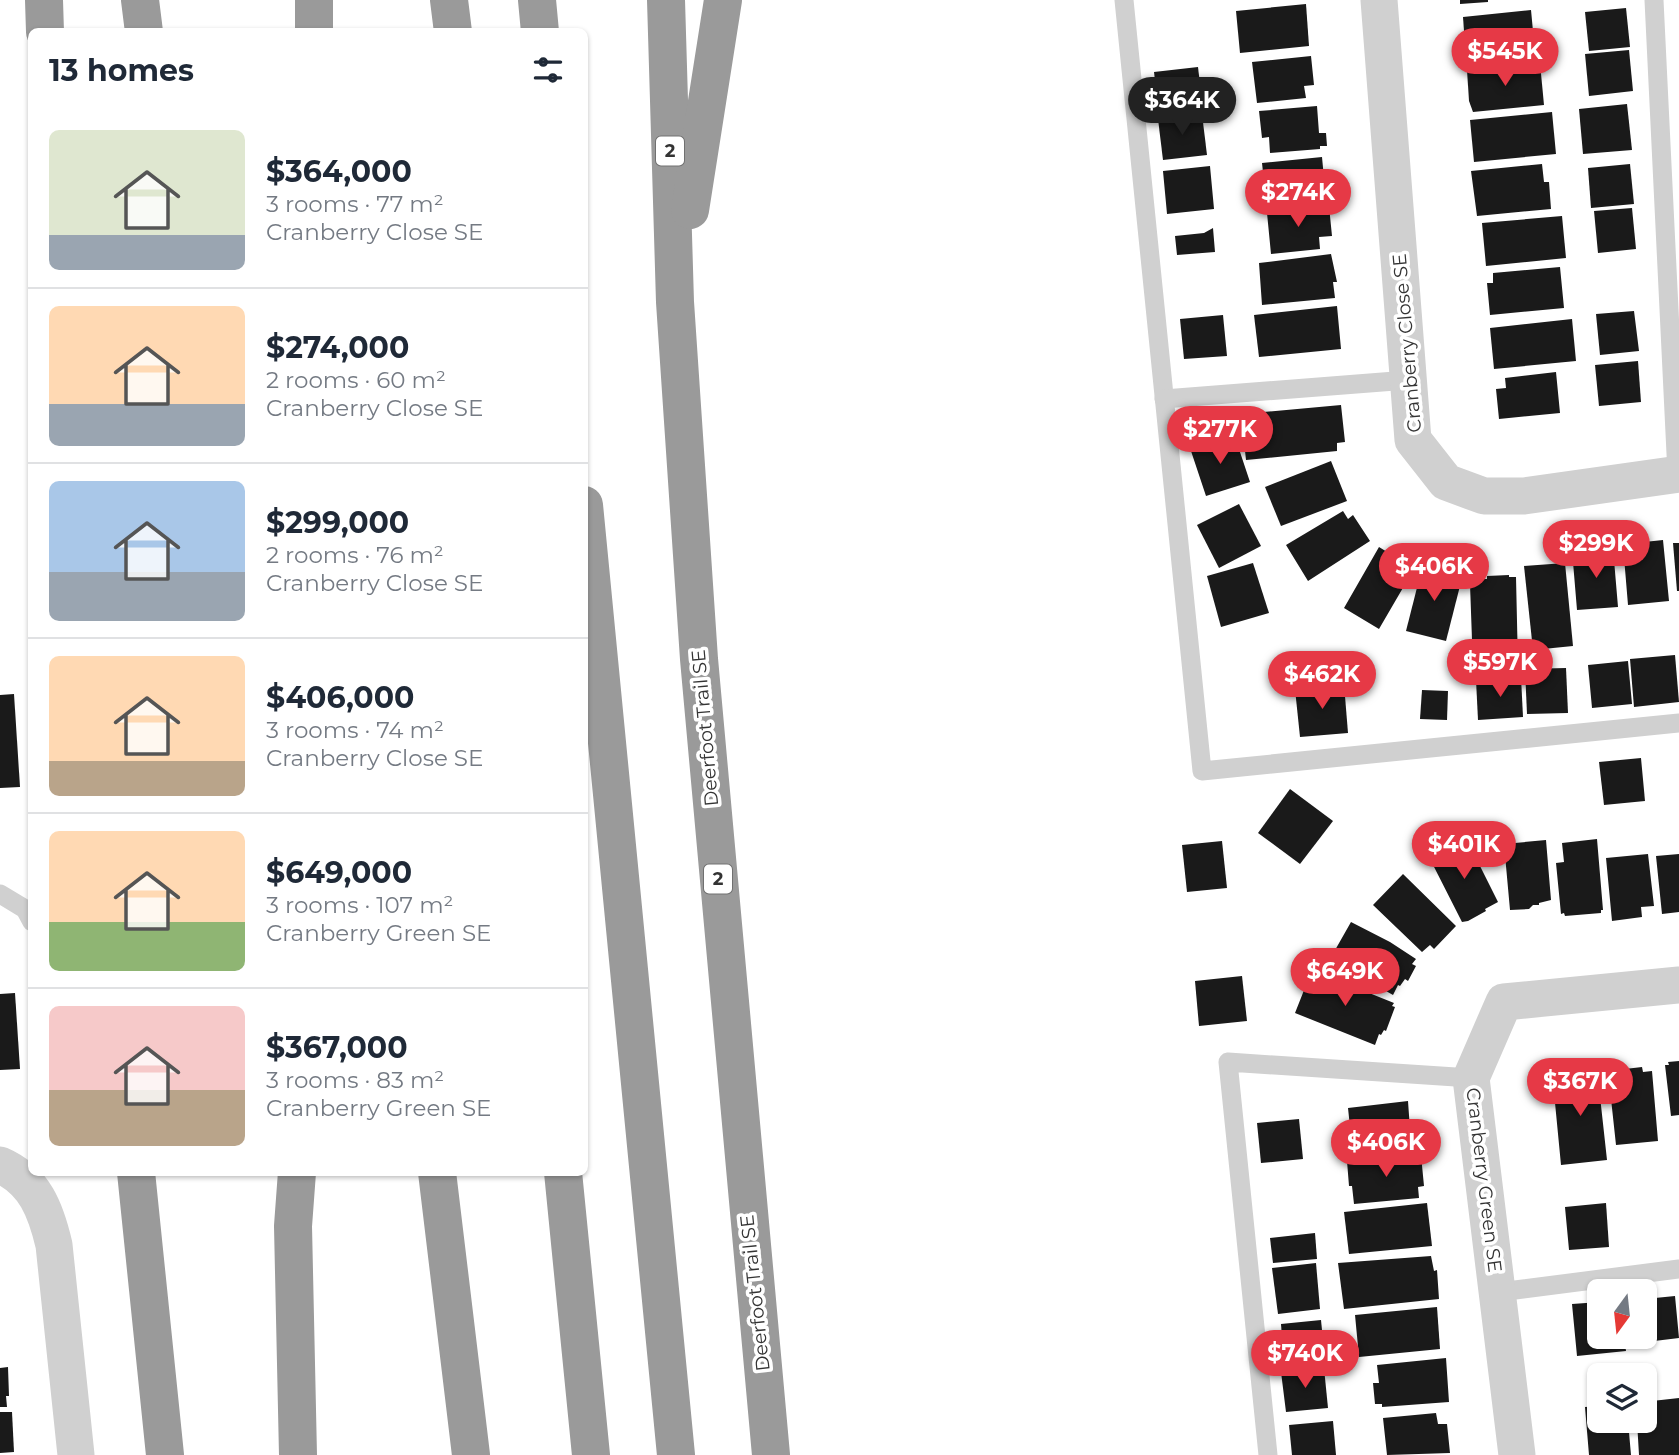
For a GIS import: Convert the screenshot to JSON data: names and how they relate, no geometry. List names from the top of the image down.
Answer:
{
  "streets": {
    "highway": ["2", "Deerfoot Trail SE"],
    "street": ["Cranberry Close SE", "Cranberry Green SE"]
  },
  "north": "bottom",
  "page": {
    "price": [
      "$545K",
      "$364K",
      "$274K",
      "$277K",
      "$299K",
      "$406K",
      "$597K",
      "$462K",
      "$401K",
      "$649K",
      "$367K",
      "$406K",
      "$740K"
    ],
    "heading": "13 homes",
    "list": [
      {
        "name": "$364,000",
        "note": "3 rooms · 77 m² · Cranberry Close SE"
      },
      {
        "name": "$274,000",
        "note": "2 rooms · 60 m² · Cranberry Close SE"
      },
      {
        "name": "$299,000",
        "note": "2 rooms · 76 m² · Cranberry Close SE"
      },
      {
        "name": "$406,000",
        "note": "3 rooms · 74 m² · Cranberry Close SE"
      },
      {
        "name": "$649,000",
        "note": "3 rooms · 107 m² · Cranberry Green SE"
      },
      {
        "name": "$367,000",
        "note": "3 rooms · 83 m² · Cranberry Green SE"
      }
    ]
  }
}
